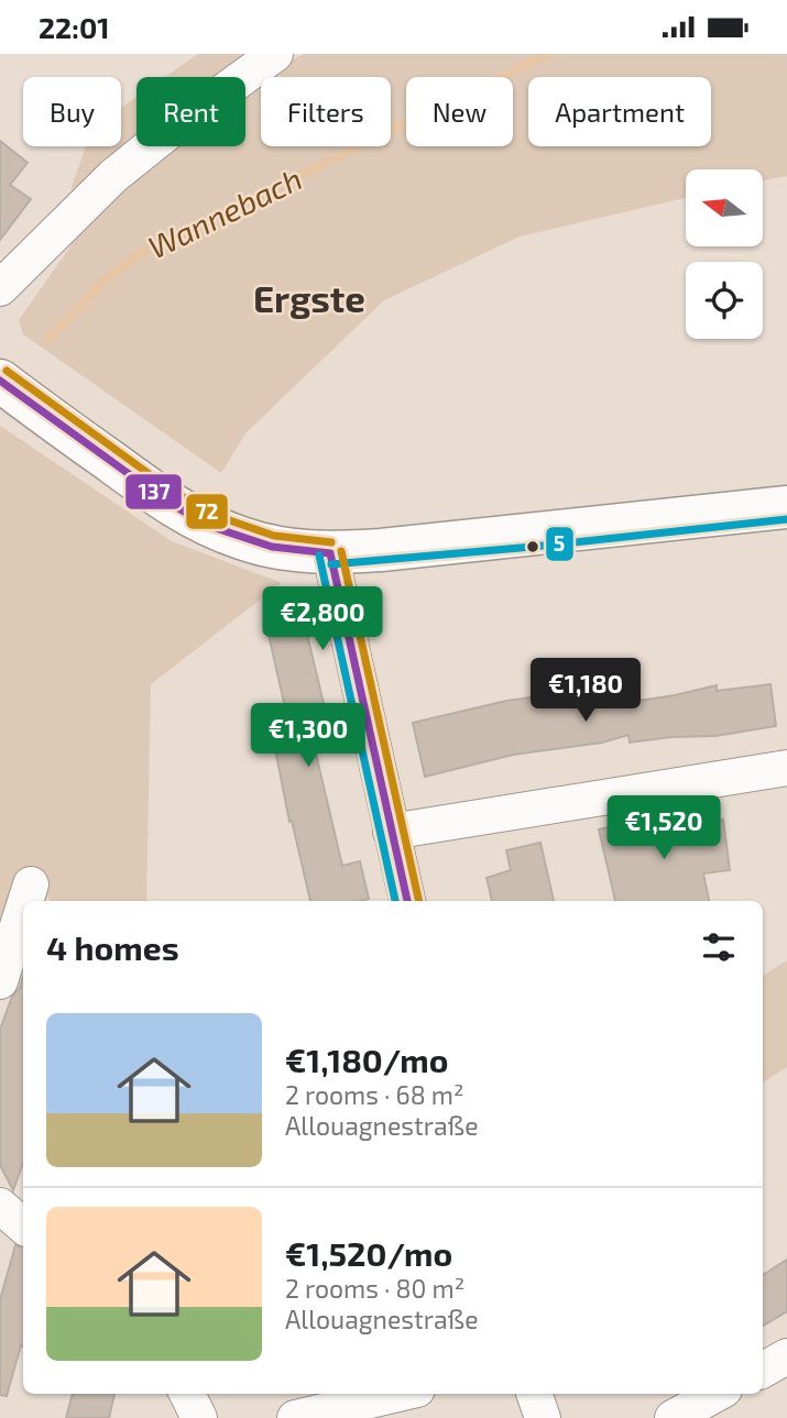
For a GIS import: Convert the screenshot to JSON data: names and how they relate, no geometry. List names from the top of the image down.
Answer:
{
  "districts": ["Ergste"],
  "water": ["Wannebach"],
  "lines": ["transit line 72", "transit line 137", "transit line 5"],
  "north": "left",
  "page": {
    "status": "22:01",
    "chip": [
      "Buy",
      "Rent",
      "Filters",
      "New",
      "Apartment"
    ],
    "price": [
      "€2,800",
      "€1,180",
      "€1,300",
      "€1,520"
    ],
    "heading": "4 homes",
    "list": [
      {
        "name": "€1,180/mo",
        "note": "2 rooms · 68 m² · Allouagnestraße"
      },
      {
        "name": "€1,520/mo",
        "note": "2 rooms · 80 m² · Allouagnestraße"
      }
    ]
  }
}
